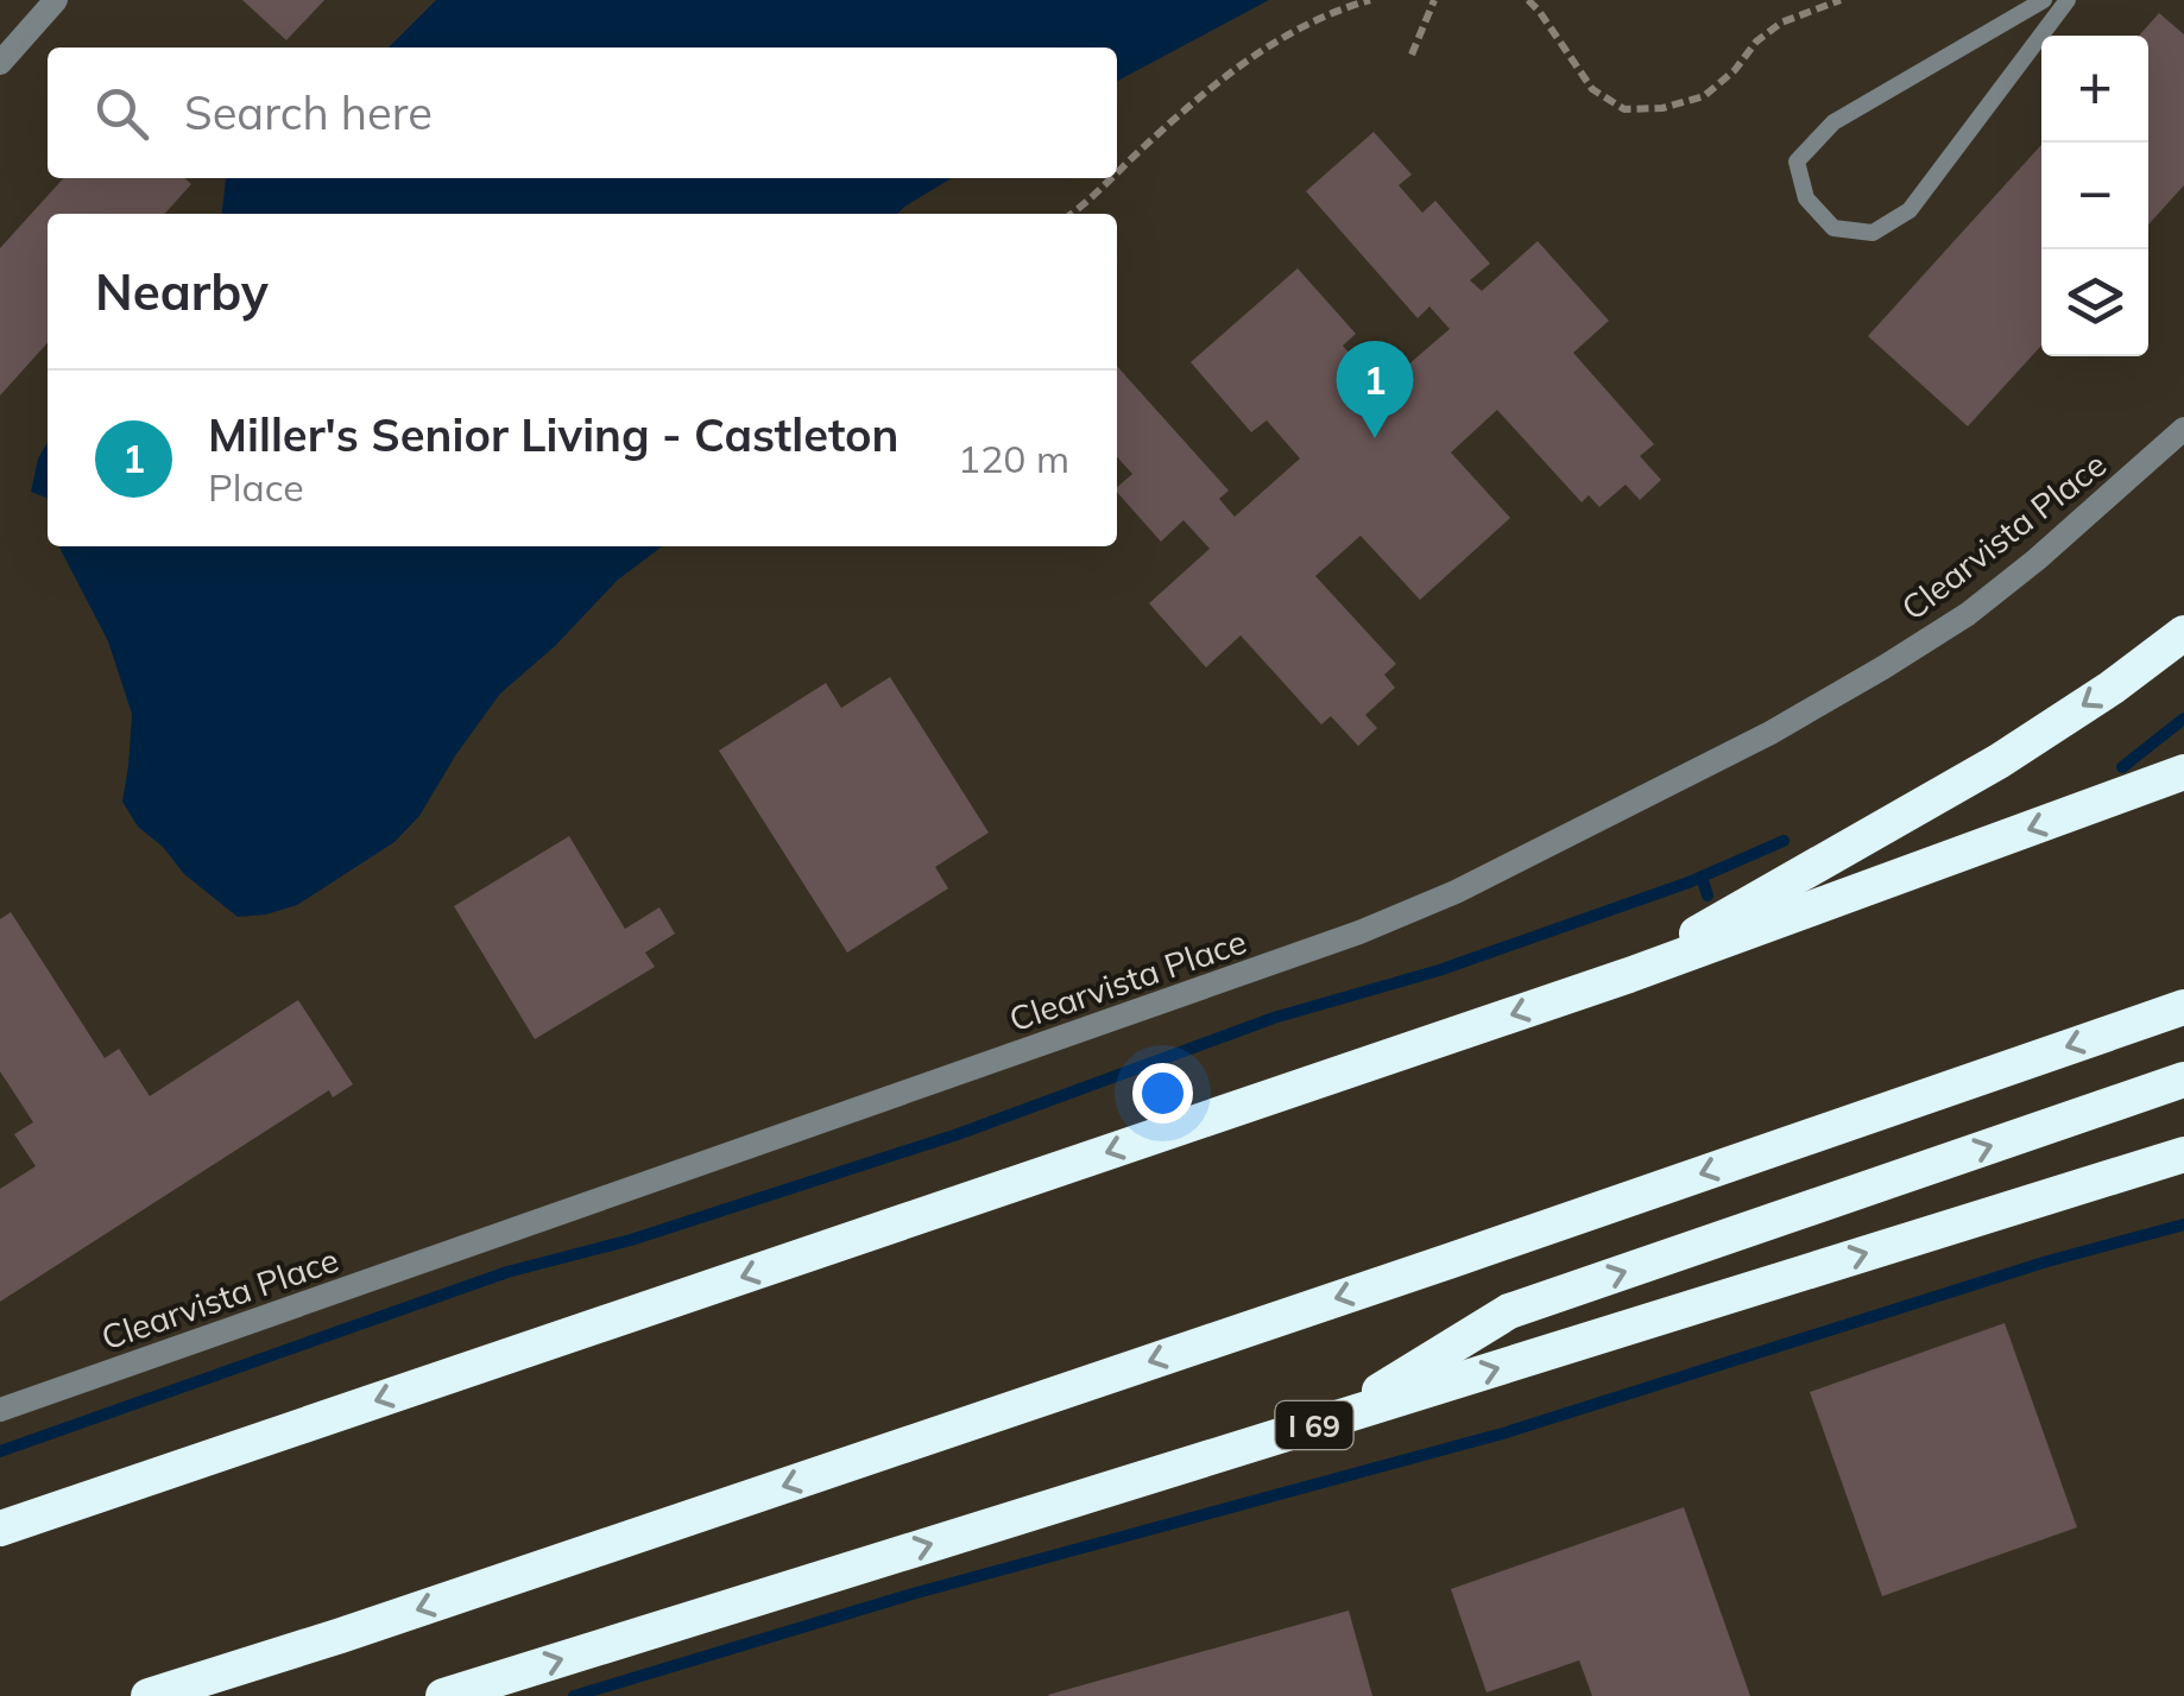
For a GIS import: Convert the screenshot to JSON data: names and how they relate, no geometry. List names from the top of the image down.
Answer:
{
  "streets": {
    "highway": ["I 69"],
    "street": ["Clearvista Place"]
  },
  "page": {
    "map_buttons": ["+", "−"],
    "search": "Search here",
    "heading": "Nearby",
    "pins": "1",
    "list": [
      {
        "mark": "1",
        "name": "Miller's Senior Living - Castleton",
        "note": "Place",
        "value": "120 m"
      }
    ]
  }
}
